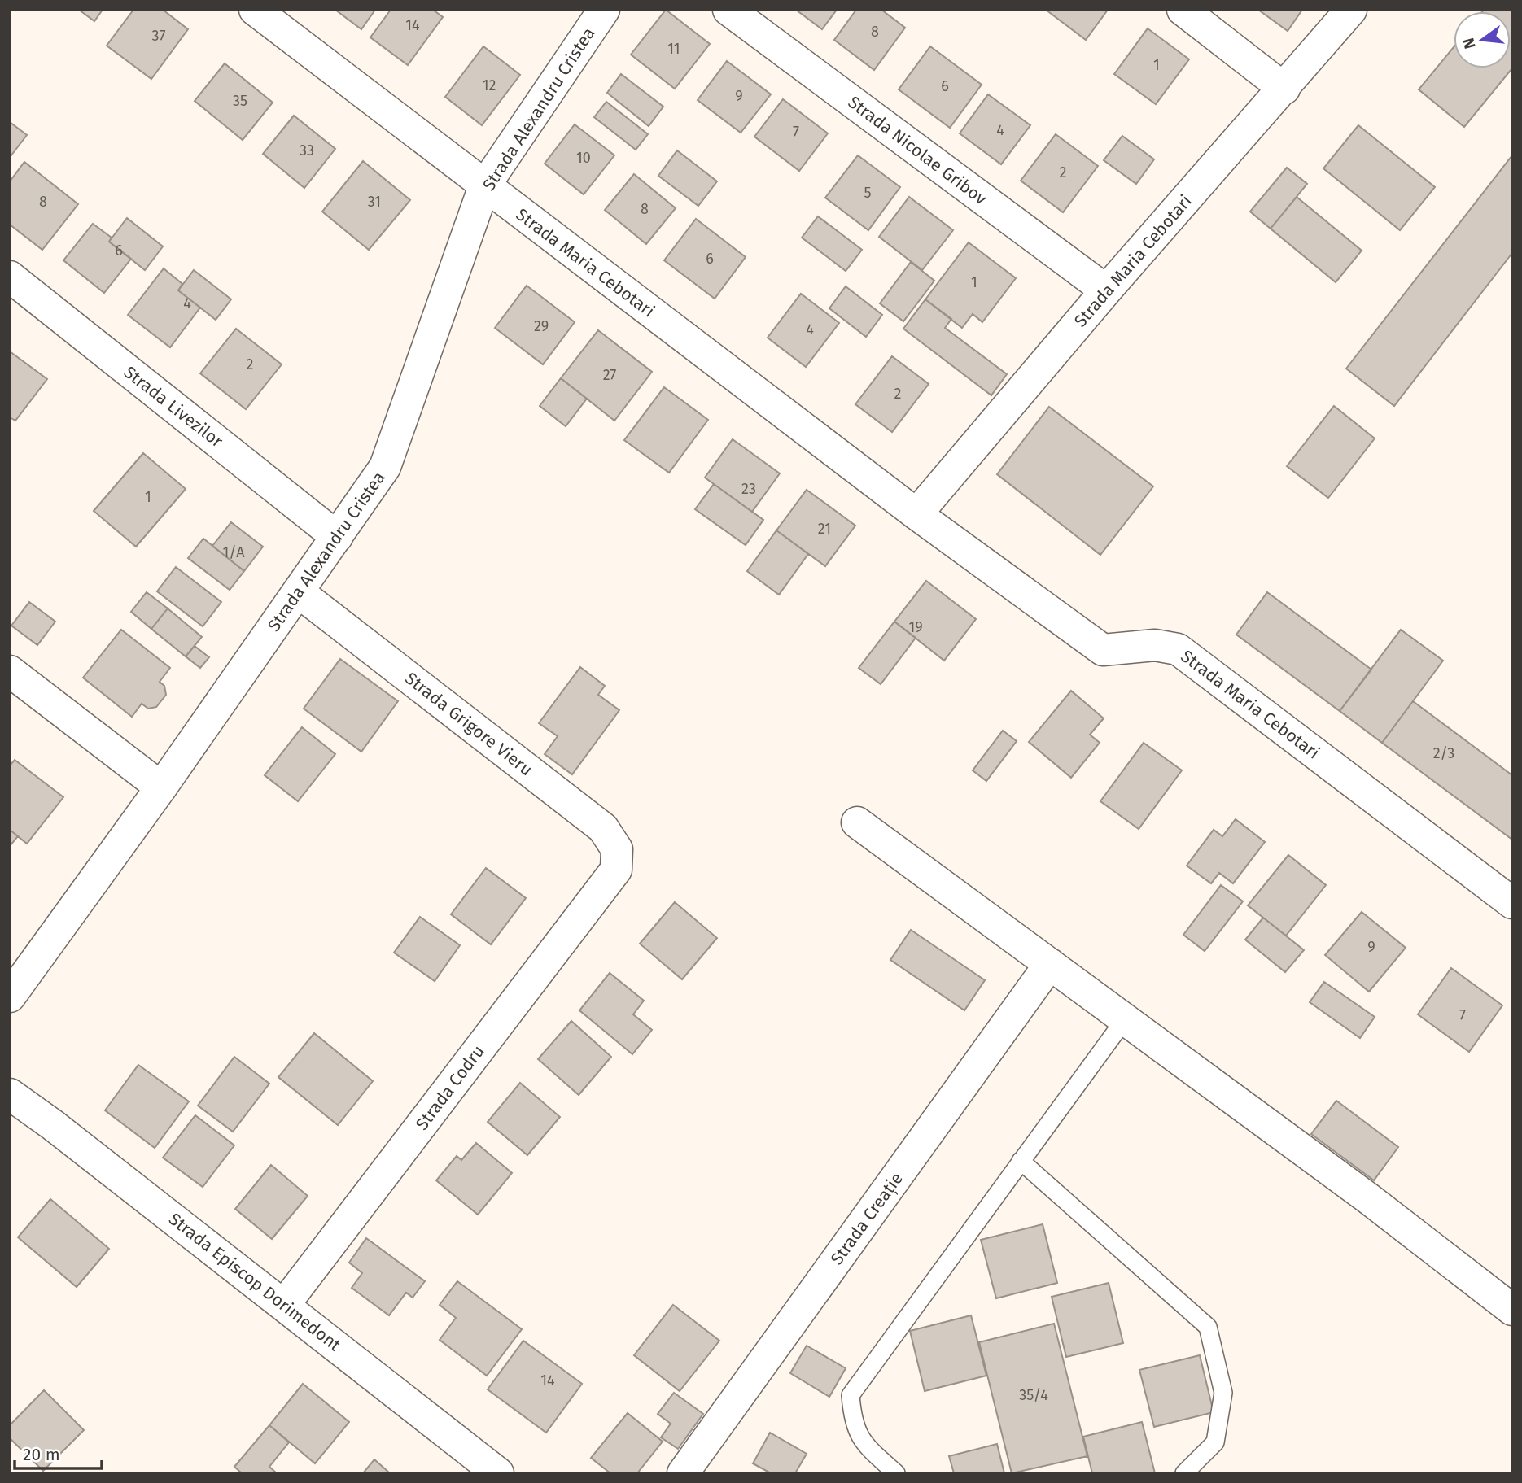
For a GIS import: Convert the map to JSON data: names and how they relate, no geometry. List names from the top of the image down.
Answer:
{
  "streets": {
    "street": [
      "Strada Alexandru Cristea",
      "Strada Nicolae Gribov",
      "Strada Maria Cebotari",
      "Strada Livezilor",
      "Strada Grigore Vieru",
      "Strada Codru",
      "Strada Creație",
      "Strada Episcop Dorimedont"
    ]
  },
  "crossings": [
    ["Strada Alexandru Cristea", "Strada Maria Cebotari"],
    ["Strada Alexandru Cristea", "Strada Livezilor"],
    ["Strada Alexandru Cristea", "Strada Grigore Vieru"],
    ["Strada Nicolae Gribov", "Strada Maria Cebotari"],
    ["Strada Grigore Vieru", "Strada Codru"],
    ["Strada Codru", "Strada Episcop Dorimedont"]
  ],
  "house_numbers": [
    "14",
    "8",
    "37",
    "11",
    "1",
    "12",
    "6",
    "9",
    "35",
    "4",
    "7",
    "33",
    "10",
    "2",
    "5",
    "8",
    "31",
    "8",
    "6",
    "6",
    "1",
    "4",
    "29",
    "4",
    "2",
    "27",
    "2",
    "23",
    "1",
    "21",
    "1/A",
    "19",
    "2/3",
    "9",
    "7",
    "14",
    "35/4"
  ],
  "scale_bar": "20 m",
  "north": "left"
}
